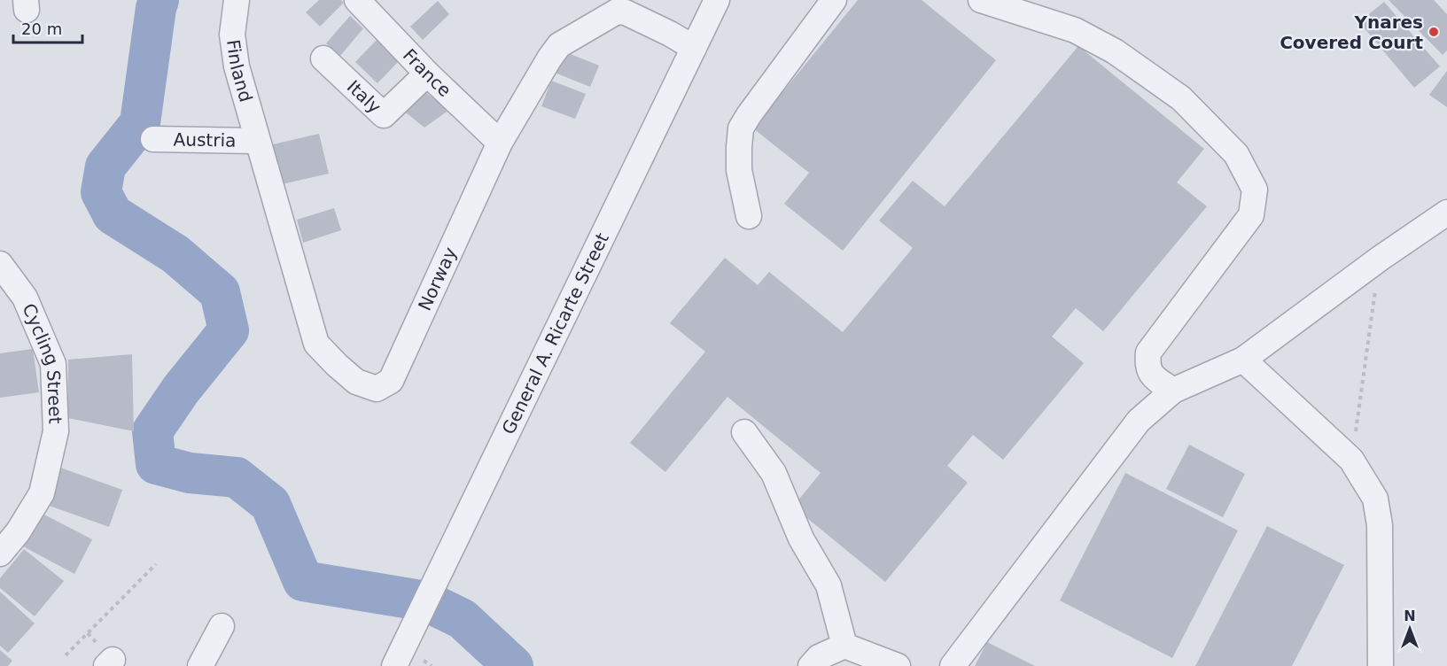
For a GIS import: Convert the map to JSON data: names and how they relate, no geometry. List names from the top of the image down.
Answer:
{
  "streets": {
    "street": [
      "Finland",
      "France",
      "Italy",
      "Austria",
      "Norway",
      "General A. Ricarte Street",
      "Cycling Street"
    ]
  },
  "crossings": [
    ["Finland", "Austria"],
    ["Finland", "Norway"],
    ["France", "Italy"],
    ["France", "Norway"],
    ["Austria", "Norway"],
    ["Norway", "General A. Ricarte Street"]
  ],
  "places": ["Ynares Covered Court"],
  "scale_bar": "20 m",
  "north": "top"
}
